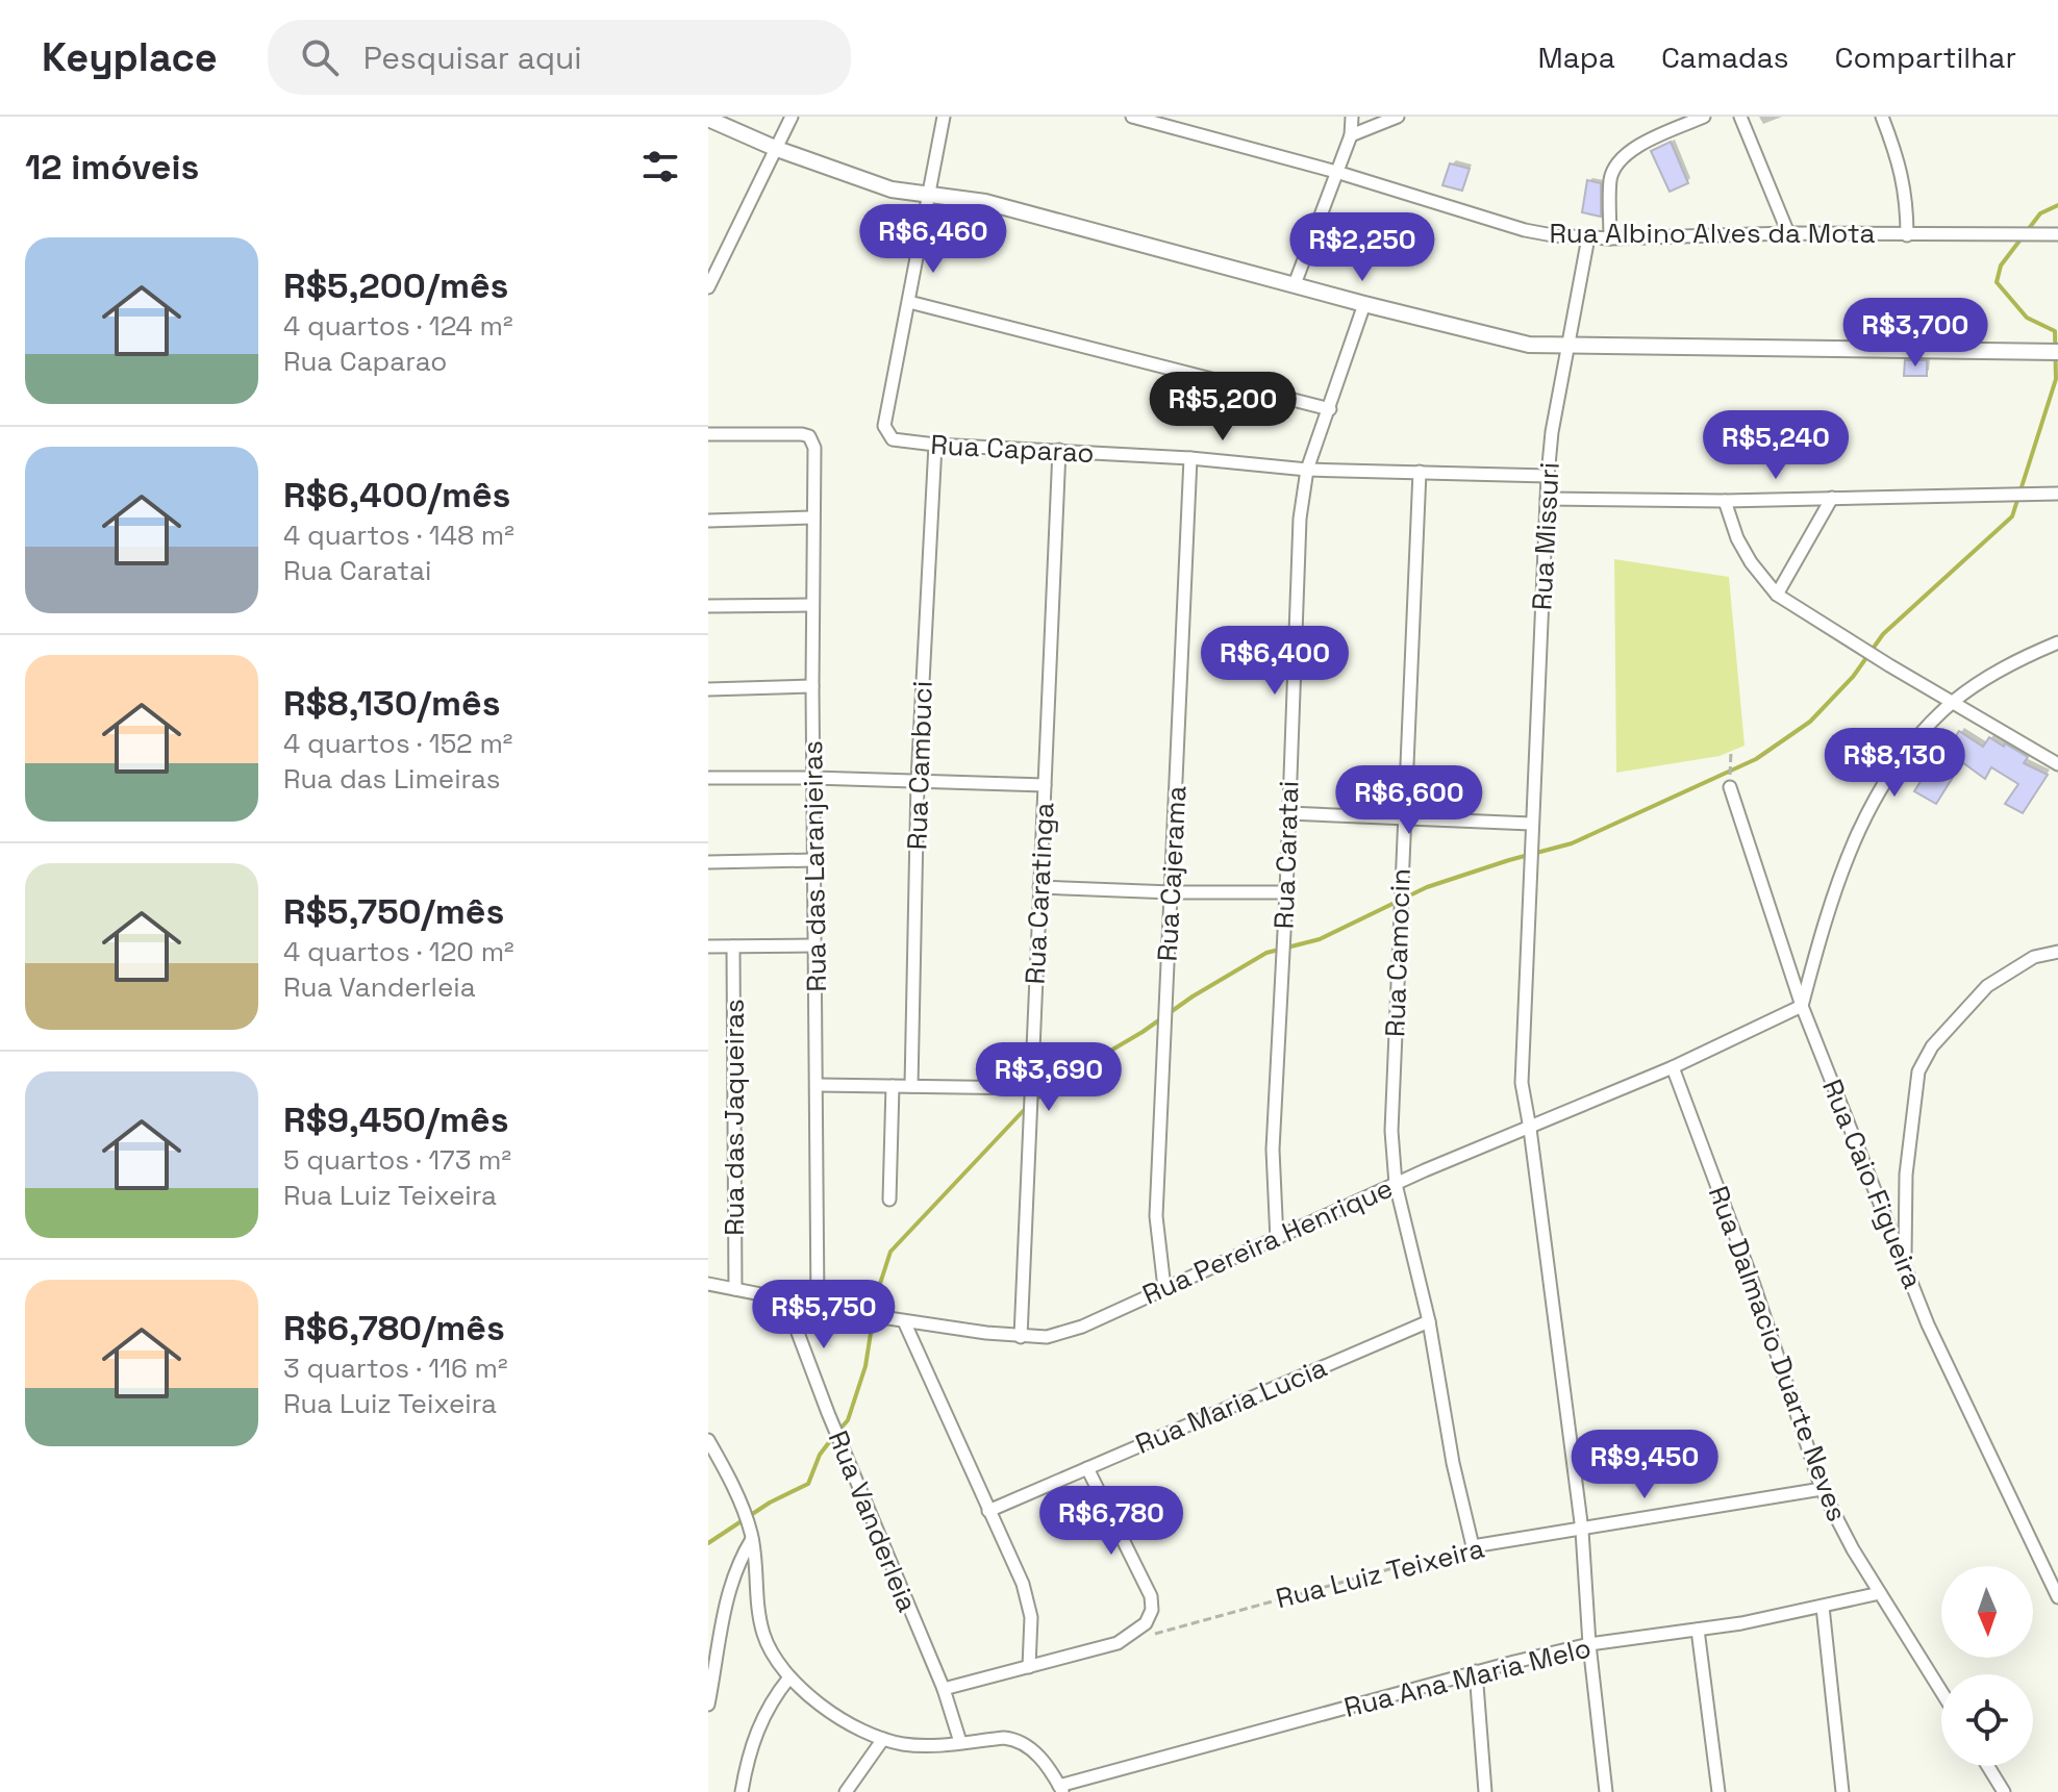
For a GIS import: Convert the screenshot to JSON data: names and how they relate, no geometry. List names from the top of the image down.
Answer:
{
  "streets": {
    "street": [
      "Rua Albino Alves da Mota",
      "Rua Caparao",
      "Rua Missuri",
      "Rua Cambuci",
      "Rua Caratai",
      "Rua das Laranjeiras",
      "Rua Cajerama",
      "Rua Caratinga",
      "Rua Camocin",
      "Rua das Jaqueiras",
      "Rua Caio Figueira",
      "Rua Pereira Henrique",
      "Rua Dalmacio Duarte Neves",
      "Rua Maria Lucia",
      "Rua Vanderleia",
      "Rua Luiz Teixeira",
      "Rua Ana Maria Melo"
    ]
  },
  "crossings": [
    ["Rua Albino Alves da Mota", "Rua Missuri"],
    ["Rua Caparao", "Rua Missuri"],
    ["Rua Caparao", "Rua Cambuci"],
    ["Rua Caparao", "Rua Caratai"],
    ["Rua Caparao", "Rua Cajerama"],
    ["Rua Caparao", "Rua Caratinga"],
    ["Rua Caparao", "Rua Camocin"],
    ["Rua Missuri", "Rua Pereira Henrique"],
    ["Rua Missuri", "Rua Luiz Teixeira"],
    ["Rua Missuri", "Rua Ana Maria Melo"],
    ["Rua Caratai", "Rua Pereira Henrique"],
    ["Rua das Laranjeiras", "Rua Pereira Henrique"],
    ["Rua Cajerama", "Rua Pereira Henrique"],
    ["Rua Caratinga", "Rua Pereira Henrique"],
    ["Rua Camocin", "Rua Pereira Henrique"],
    ["Rua Camocin", "Rua Maria Lucia"],
    ["Rua Camocin", "Rua Luiz Teixeira"],
    ["Rua das Jaqueiras", "Rua Pereira Henrique"],
    ["Rua Caio Figueira", "Rua Pereira Henrique"],
    ["Rua Pereira Henrique", "Rua Dalmacio Duarte Neves"],
    ["Rua Pereira Henrique", "Rua Vanderleia"],
    ["Rua Dalmacio Duarte Neves", "Rua Luiz Teixeira"],
    ["Rua Dalmacio Duarte Neves", "Rua Ana Maria Melo"]
  ],
  "north": "bottom",
  "page": {
    "header": "Keyplace",
    "search": "Pesquisar aqui",
    "nav": ["Mapa", "Camadas", "Compartilhar"],
    "heading": "12 imóveis",
    "price": [
      "R$6,460",
      "R$2,250",
      "R$3,700",
      "R$5,200",
      "R$5,240",
      "R$6,400",
      "R$8,130",
      "R$6,600",
      "R$3,690",
      "R$5,750",
      "R$9,450",
      "R$6,780"
    ],
    "list": [
      {
        "name": "R$5,200/mês",
        "note": "4 quartos · 124 m² · Rua Caparao"
      },
      {
        "name": "R$6,400/mês",
        "note": "4 quartos · 148 m² · Rua Caratai"
      },
      {
        "name": "R$8,130/mês",
        "note": "4 quartos · 152 m² · Rua das Limeiras"
      },
      {
        "name": "R$5,750/mês",
        "note": "4 quartos · 120 m² · Rua Vanderleia"
      },
      {
        "name": "R$9,450/mês",
        "note": "5 quartos · 173 m² · Rua Luiz Teixeira"
      },
      {
        "name": "R$6,780/mês",
        "note": "3 quartos · 116 m² · Rua Luiz Teixeira"
      }
    ]
  }
}
